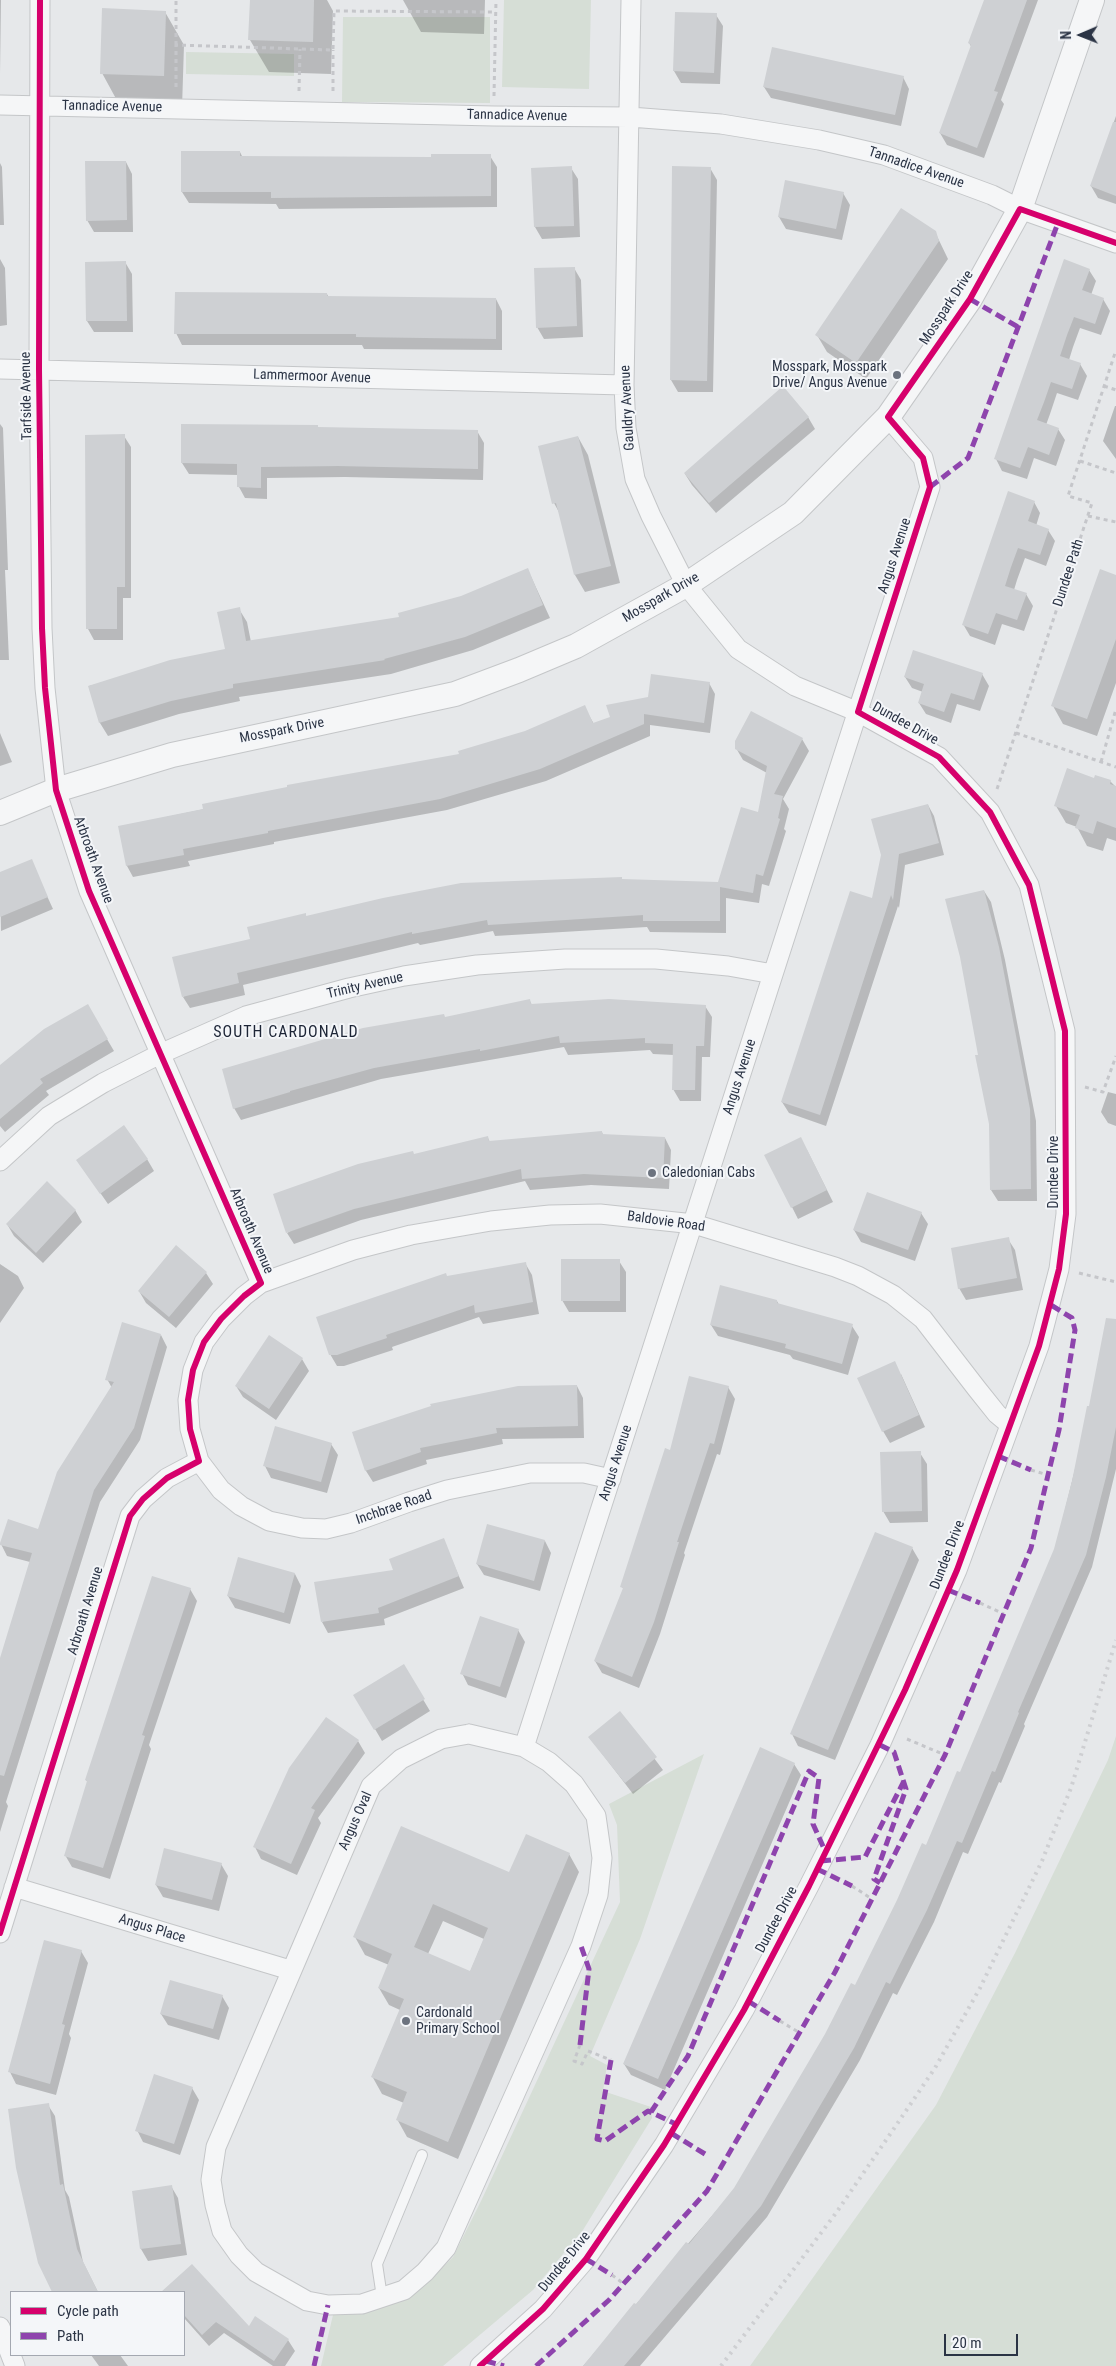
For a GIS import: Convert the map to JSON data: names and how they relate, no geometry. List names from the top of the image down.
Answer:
{
  "streets": {
    "street": [
      "Tannadice Avenue",
      "Mosspark Drive",
      "Lammermoor Avenue",
      "Tarfside Avenue",
      "Gauldry Avenue",
      "Angus Avenue",
      "Dundee Drive",
      "Arbroath Avenue",
      "Trinity Avenue",
      "Baldovie Road",
      "Inchbrae Road",
      "Angus Oval",
      "Angus Place"
    ],
    "path": ["Dundee Path"]
  },
  "crossings": [
    ["Tannadice Avenue", "Mosspark Drive"],
    ["Tannadice Avenue", "Tarfside Avenue"],
    ["Tannadice Avenue", "Gauldry Avenue"],
    ["Mosspark Drive", "Tarfside Avenue"],
    ["Mosspark Drive", "Gauldry Avenue"],
    ["Mosspark Drive", "Angus Avenue"],
    ["Mosspark Drive", "Arbroath Avenue"],
    ["Lammermoor Avenue", "Tarfside Avenue"],
    ["Lammermoor Avenue", "Gauldry Avenue"],
    ["Tarfside Avenue", "Arbroath Avenue"],
    ["Gauldry Avenue", "Angus Avenue"],
    ["Gauldry Avenue", "Dundee Drive"],
    ["Angus Avenue", "Dundee Drive"],
    ["Angus Avenue", "Trinity Avenue"],
    ["Angus Avenue", "Baldovie Road"],
    ["Angus Avenue", "Inchbrae Road"],
    ["Angus Avenue", "Angus Oval"],
    ["Dundee Path", "Dundee Drive"],
    ["Dundee Drive", "Baldovie Road"],
    ["Arbroath Avenue", "Trinity Avenue"],
    ["Arbroath Avenue", "Baldovie Road"],
    ["Arbroath Avenue", "Inchbrae Road"],
    ["Arbroath Avenue", "Angus Place"],
    ["Angus Oval", "Angus Place"]
  ],
  "districts": ["SOUTH CARDONALD"],
  "places": ["Mosspark, Mosspark Drive/ Angus Avenue", "Caledonian Cabs", "Cardonald Primary School"],
  "legend": ["Cycle path", "Path"],
  "scale_bar": "20 m",
  "north": "left"
}
